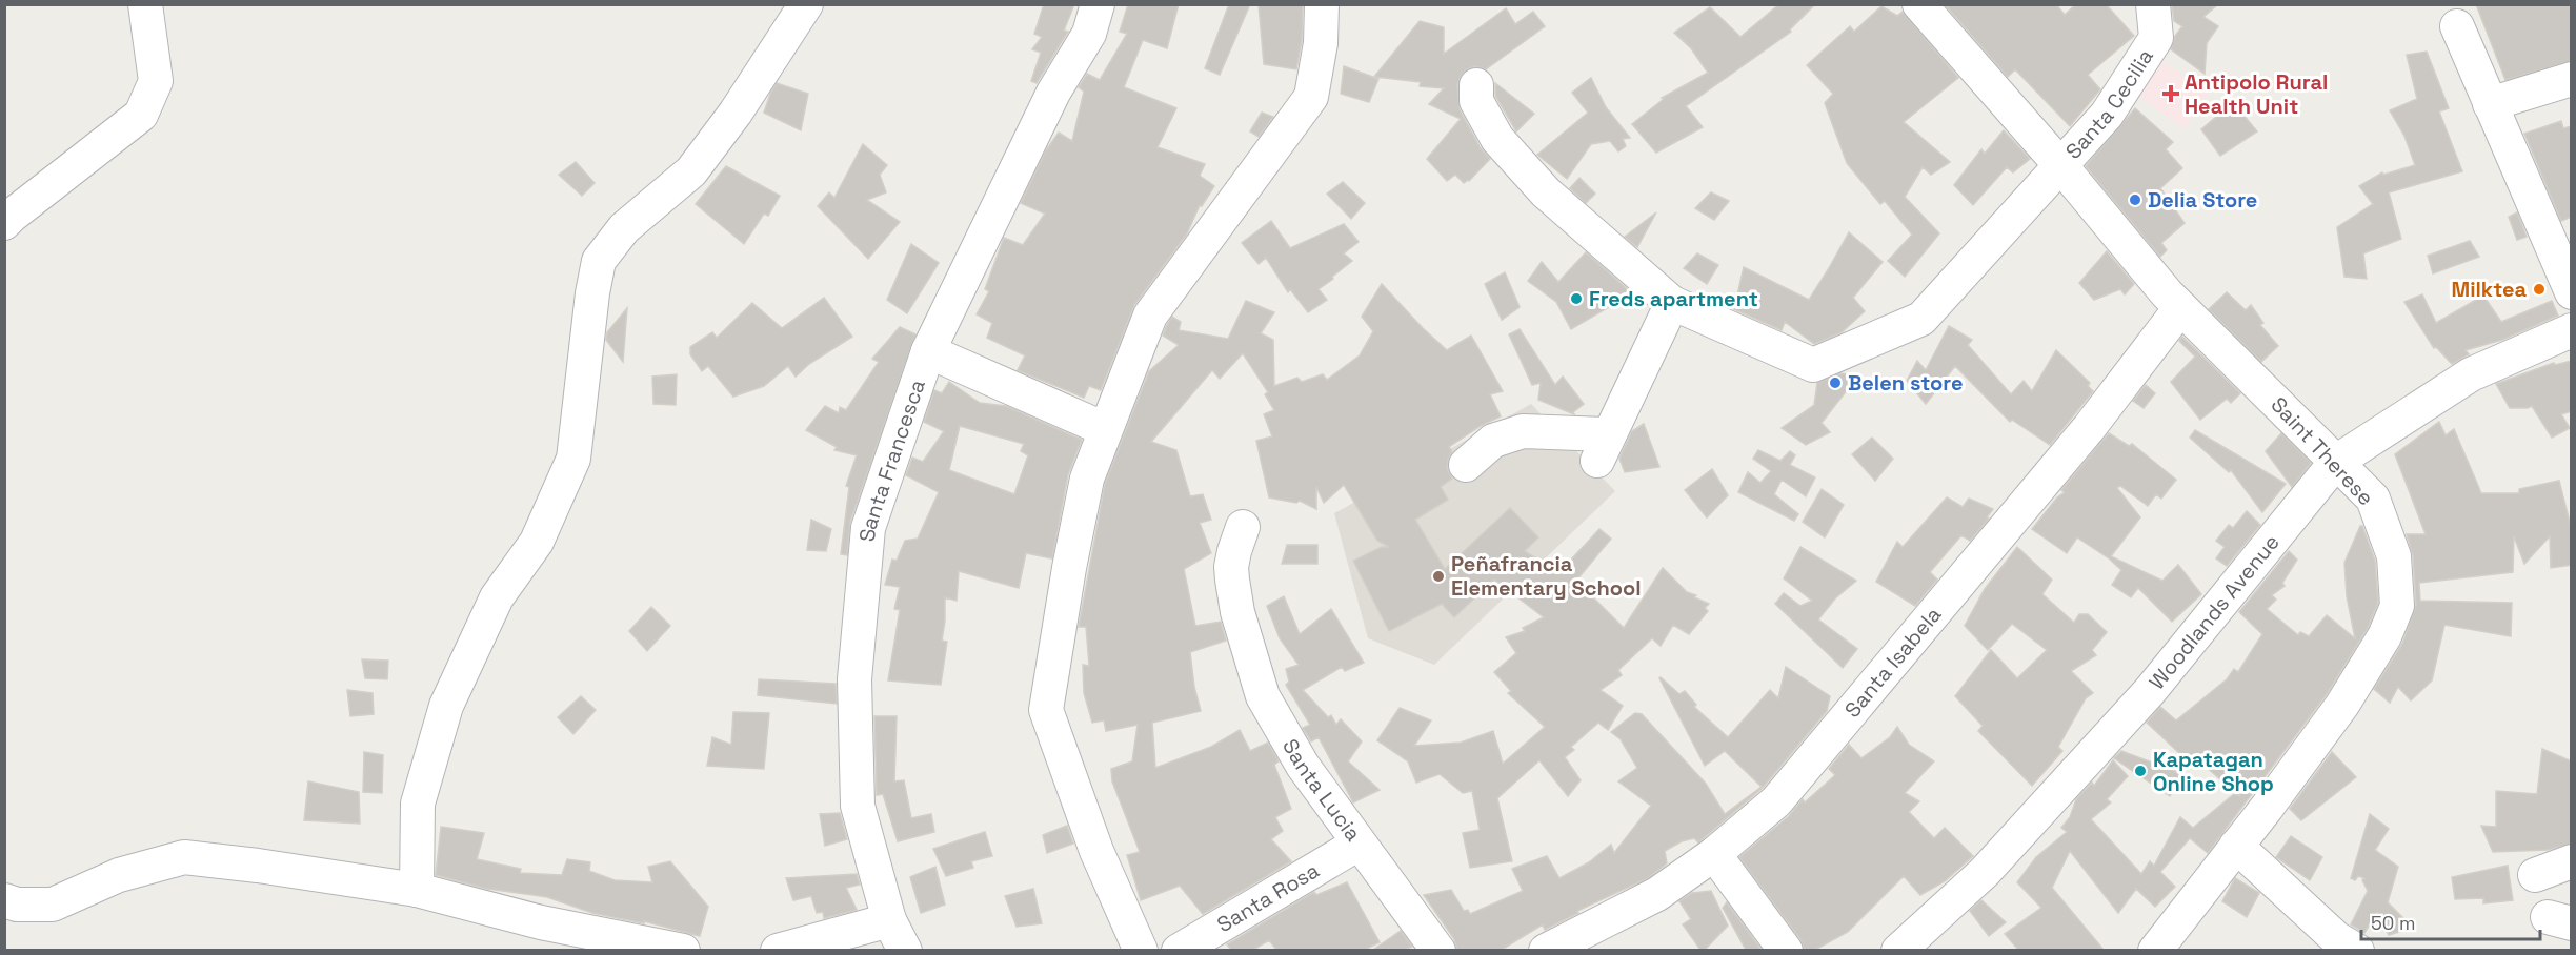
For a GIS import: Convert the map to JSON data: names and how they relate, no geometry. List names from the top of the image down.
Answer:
{
  "streets": {
    "street": [
      "Santa Cecilia",
      "Saint Therese",
      "Santa Francesca",
      "Woodlands Avenue",
      "Santa Isabela",
      "Santa Lucia",
      "Santa Rosa"
    ]
  },
  "crossings": [
    ["Santa Cecilia", "Saint Therese"],
    ["Saint Therese", "Woodlands Avenue"],
    ["Saint Therese", "Santa Isabela"],
    ["Santa Lucia", "Santa Rosa"]
  ],
  "places": {
    "health": ["Antipolo Rural Health Unit"],
    "other": [
      "Delia Store",
      "Milktea",
      "Freds apartment",
      "Belen store",
      "Peñafrancia Elementary School",
      "Kapatagan Online Shop"
    ]
  },
  "scale_bar": "50 m"
}
